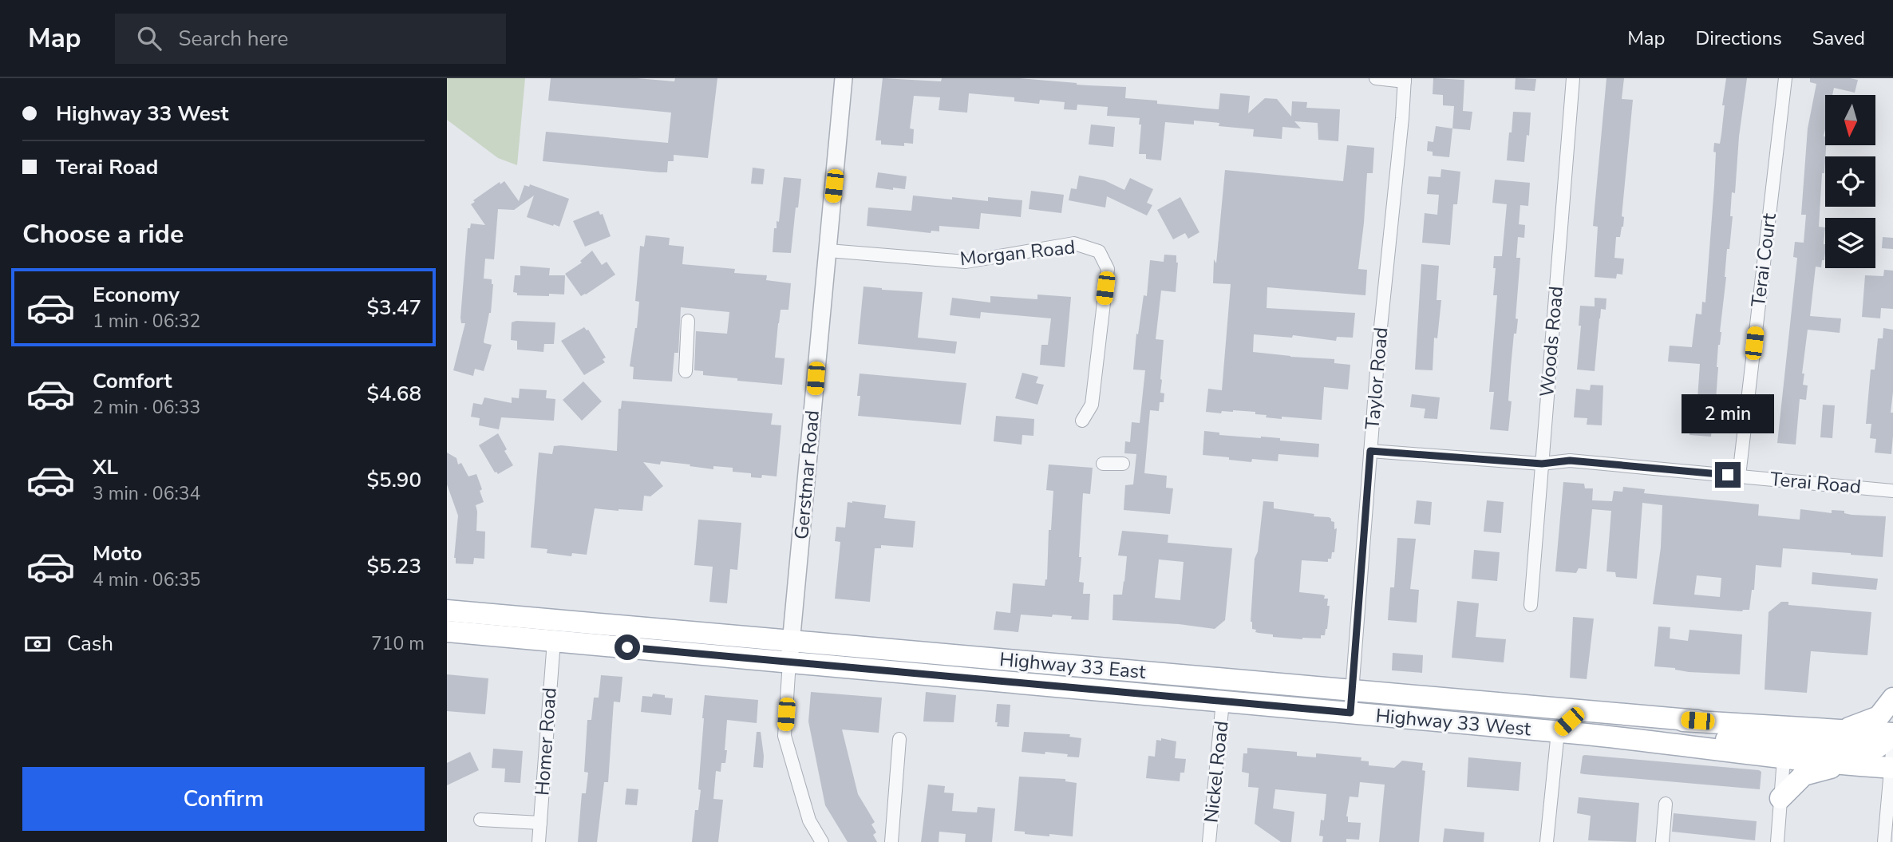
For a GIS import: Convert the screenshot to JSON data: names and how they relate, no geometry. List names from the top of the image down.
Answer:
{
  "streets": {
    "main road": ["Highway 33 East", "Highway 33 West"],
    "street": [
      "Morgan Road",
      "Terai Court",
      "Woods Road",
      "Taylor Road",
      "Gerstmar Road",
      "Terai Road",
      "Homer Road",
      "Nickel Road"
    ]
  },
  "crossings": [
    ["Morgan Road", "Gerstmar Road"],
    ["Terai Court", "Terai Road"],
    ["Woods Road", "Terai Road"],
    ["Taylor Road", "Terai Road"],
    ["Taylor Road", "Highway 33 East"],
    ["Taylor Road", "Highway 33 West"],
    ["Gerstmar Road", "Highway 33 East"],
    ["Gerstmar Road", "Highway 33 West"],
    ["Highway 33 East", "Highway 33 West"],
    ["Highway 33 West", "Homer Road"],
    ["Highway 33 West", "Nickel Road"]
  ],
  "north": "bottom",
  "page": {
    "header": "Map",
    "search": "Search here",
    "nav": ["Map", "Directions", "Saved"],
    "banner": ["Highway 33 West", "Terai Road"],
    "heading": "Choose a ride",
    "list": [
      {
        "name": "Economy",
        "note": "1 min · 06:32",
        "value": "$3.47"
      },
      {
        "name": "Comfort",
        "note": "2 min · 06:33",
        "value": "$4.68"
      },
      {
        "name": "XL",
        "note": "3 min · 06:34",
        "value": "$5.90"
      },
      {
        "name": "Moto",
        "note": "4 min · 06:35",
        "value": "$5.23"
      }
    ],
    "bubble": "2 min",
    "pay": ["Cash", "710 m"],
    "buttons": "Confirm"
  }
}
